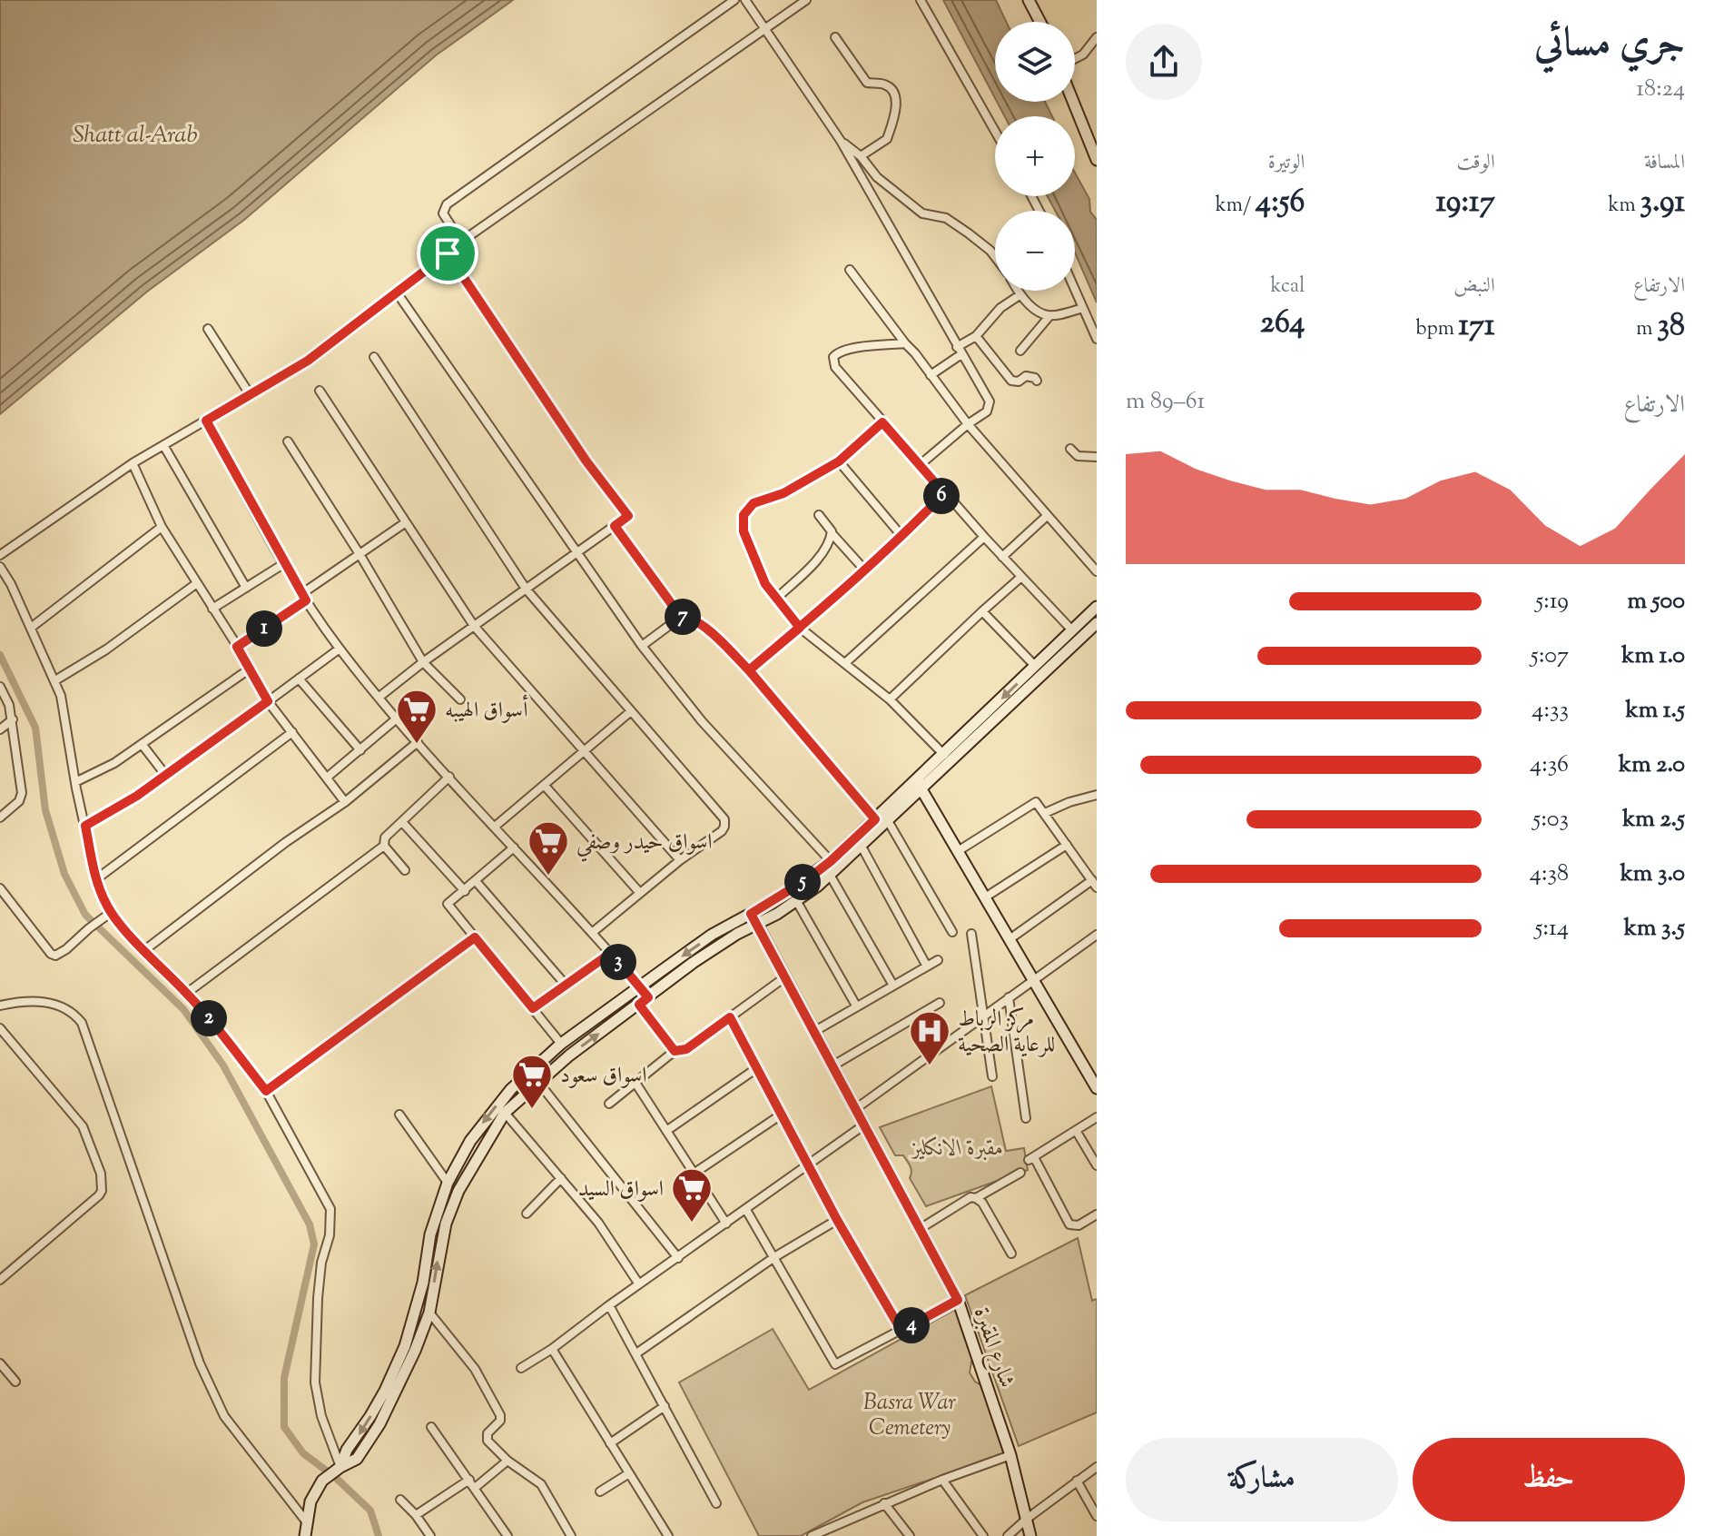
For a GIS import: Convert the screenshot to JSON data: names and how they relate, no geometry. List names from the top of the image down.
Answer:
{
  "streets": {
    "street": ["شارع المقبرة"]
  },
  "water": ["Shatt al-Arab"],
  "parks": ["مقبرة الانكليز", "Basra War Cemetery"],
  "places": {
    "supermarket": [
      "أسواق الهيبه",
      "اسواق حيدر وصفي",
      "اسواق سعود",
      "اسواق السيد"
    ],
    "hospital": ["مركز الرباط للرعاية الصحية"]
  },
  "page": {
    "heading": ["جري مسائي", "18:24"],
    "map_buttons": ["+", "−"],
    "stats": [
      ["المسافة", "3.91 km"],
      ["الوقت", "19:17"],
      ["الوتيرة", "4:56 /km"],
      ["الارتفاع", "38 m"],
      ["النبض", "171 bpm"],
      ["kcal", "264"]
    ],
    "chart": ["الارتفاع", "61–89 m"],
    "pins": [
      "6",
      "7",
      "1",
      "5",
      "3",
      "2",
      "4"
    ],
    "list": [
      {
        "name": "500 m",
        "note": "5:19"
      },
      {
        "name": "1.0 km",
        "note": "5:07"
      },
      {
        "name": "1.5 km",
        "note": "4:33"
      },
      {
        "name": "2.0 km",
        "note": "4:36"
      },
      {
        "name": "2.5 km",
        "note": "5:03"
      },
      {
        "name": "3.0 km",
        "note": "4:38"
      },
      {
        "name": "3.5 km",
        "note": "5:14"
      }
    ],
    "buttons": ["حفظ", "مشاركة"]
  }
}
